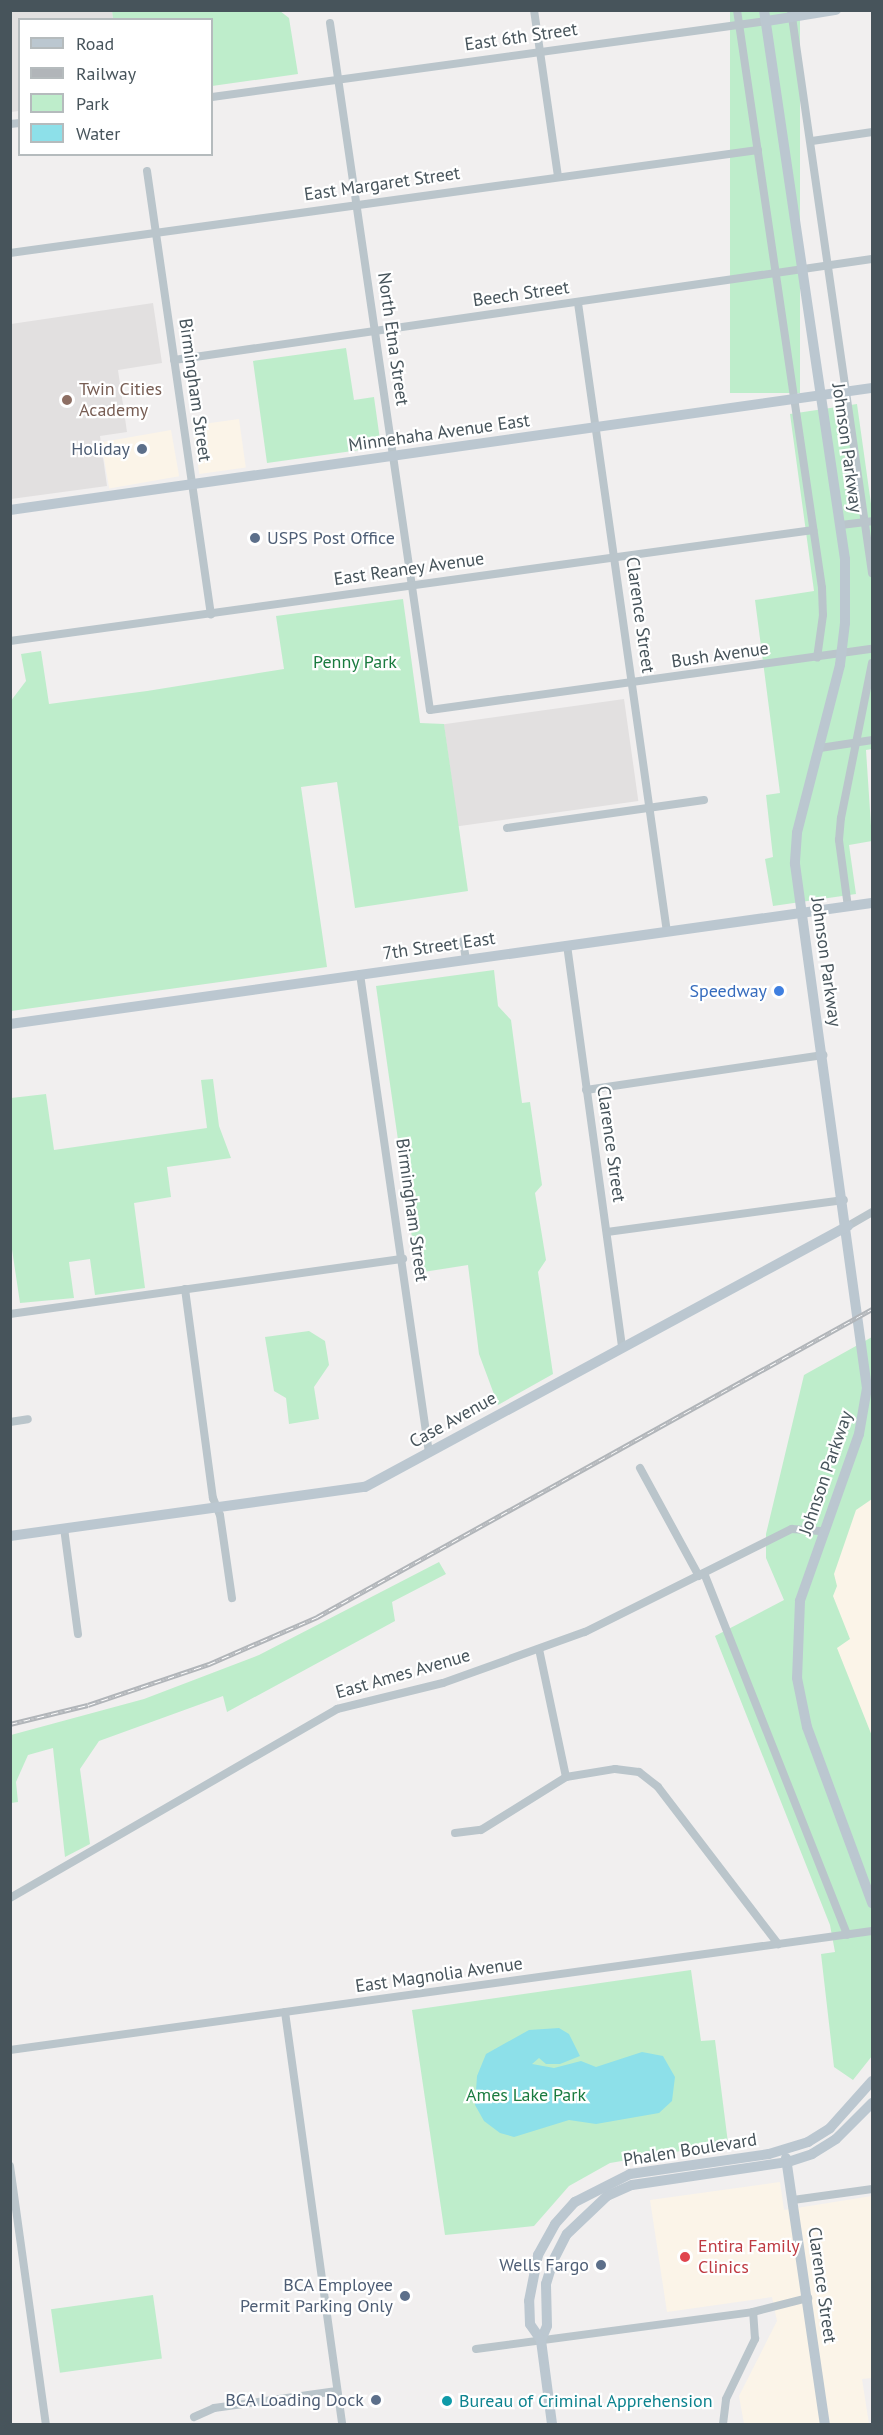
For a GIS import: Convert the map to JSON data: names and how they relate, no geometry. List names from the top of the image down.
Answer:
{
  "streets": {
    "street": [
      "East 6th Street",
      "East Margaret Street",
      "Beech Street",
      "North Etna Street",
      "Birmingham Street",
      "Minnehaha Avenue East",
      "Johnson Parkway",
      "East Reaney Avenue",
      "Clarence Street",
      "Bush Avenue",
      "7th Street East",
      "Case Avenue",
      "East Ames Avenue",
      "East Magnolia Avenue",
      "Phalen Boulevard"
    ]
  },
  "crossings": [
    ["East 6th Street", "North Etna Street"],
    ["East 6th Street", "Johnson Parkway"],
    ["East Margaret Street", "North Etna Street"],
    ["East Margaret Street", "Birmingham Street"],
    ["Beech Street", "North Etna Street"],
    ["Beech Street", "Birmingham Street"],
    ["Beech Street", "Johnson Parkway"],
    ["Beech Street", "Clarence Street"],
    ["North Etna Street", "Minnehaha Avenue East"],
    ["North Etna Street", "East Reaney Avenue"],
    ["North Etna Street", "Bush Avenue"],
    ["Birmingham Street", "Minnehaha Avenue East"],
    ["Birmingham Street", "East Reaney Avenue"],
    ["Birmingham Street", "7th Street East"],
    ["Birmingham Street", "Case Avenue"],
    ["Minnehaha Avenue East", "Johnson Parkway"],
    ["Minnehaha Avenue East", "Clarence Street"],
    ["Johnson Parkway", "Bush Avenue"],
    ["Johnson Parkway", "7th Street East"],
    ["Johnson Parkway", "Case Avenue"],
    ["Johnson Parkway", "East Ames Avenue"],
    ["East Reaney Avenue", "Clarence Street"],
    ["Clarence Street", "Bush Avenue"],
    ["Clarence Street", "7th Street East"],
    ["Clarence Street", "Case Avenue"],
    ["Clarence Street", "Phalen Boulevard"]
  ],
  "parks": ["Penny Park", "Ames Lake Park"],
  "places": [
    "Twin Cities Academy",
    "Holiday",
    "USPS Post Office",
    "Speedway",
    "Entira Family Clinics",
    "Wells Fargo",
    "BCA Employee Permit Parking Only",
    "BCA Loading Dock",
    "Bureau of Criminal Apprehension"
  ],
  "legend": [
    "Road",
    "Railway",
    "Park",
    "Water"
  ]
}
